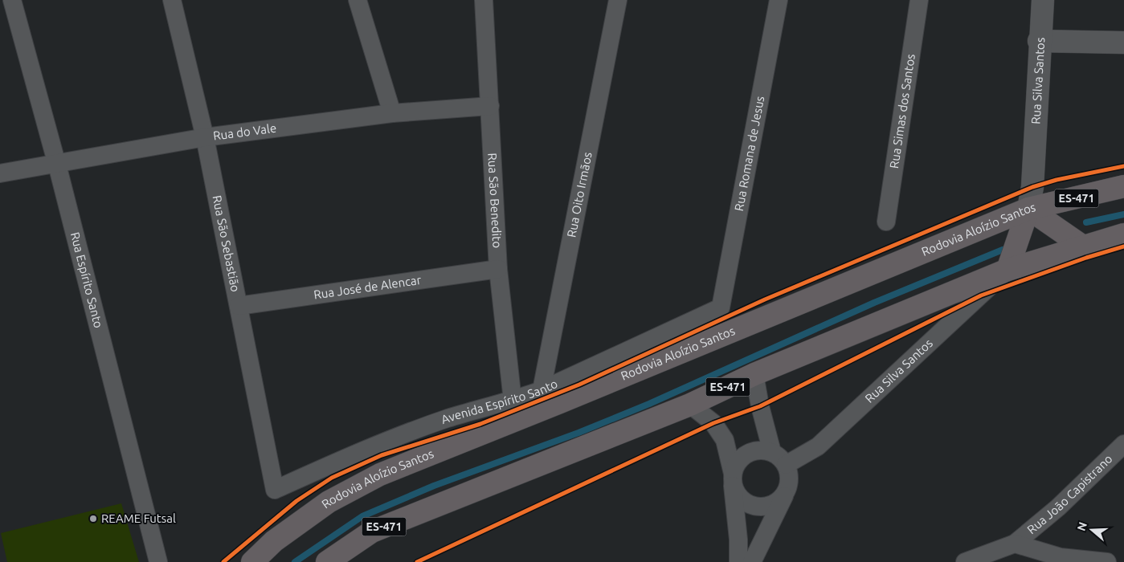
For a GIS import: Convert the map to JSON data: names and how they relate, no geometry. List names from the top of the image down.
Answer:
{
  "streets": {
    "main road": ["ES-471", "Rodovia Aloízio Santos"],
    "street": [
      "Rua Silva Santos",
      "Rua Simas dos Santos",
      "Rua do Vale",
      "Rua Romana de Jesus",
      "Rua Oito Irmãos",
      "Rua São Benedito",
      "Rua São Sebastião",
      "Rua Espírito Santo",
      "Rua José de Alencar",
      "Avenida Espírito Santo",
      "Rua João Capistrano"
    ]
  },
  "crossings": [
    ["Rua Silva Santos", "ES-471"],
    ["Rua Silva Santos", "Rodovia Aloízio Santos"],
    ["Rua do Vale", "Rua São Benedito"],
    ["Rua do Vale", "Rua São Sebastião"],
    ["Rua do Vale", "Rua Espírito Santo"],
    ["Rua Romana de Jesus", "Avenida Espírito Santo"],
    ["Rua Oito Irmãos", "Avenida Espírito Santo"],
    ["Rua São Benedito", "Rua José de Alencar"],
    ["Rua São Benedito", "Avenida Espírito Santo"],
    ["Rua São Sebastião", "Rua José de Alencar"],
    ["Rua São Sebastião", "Avenida Espírito Santo"]
  ],
  "places": ["REAME Futsal"],
  "north": "left"
}
